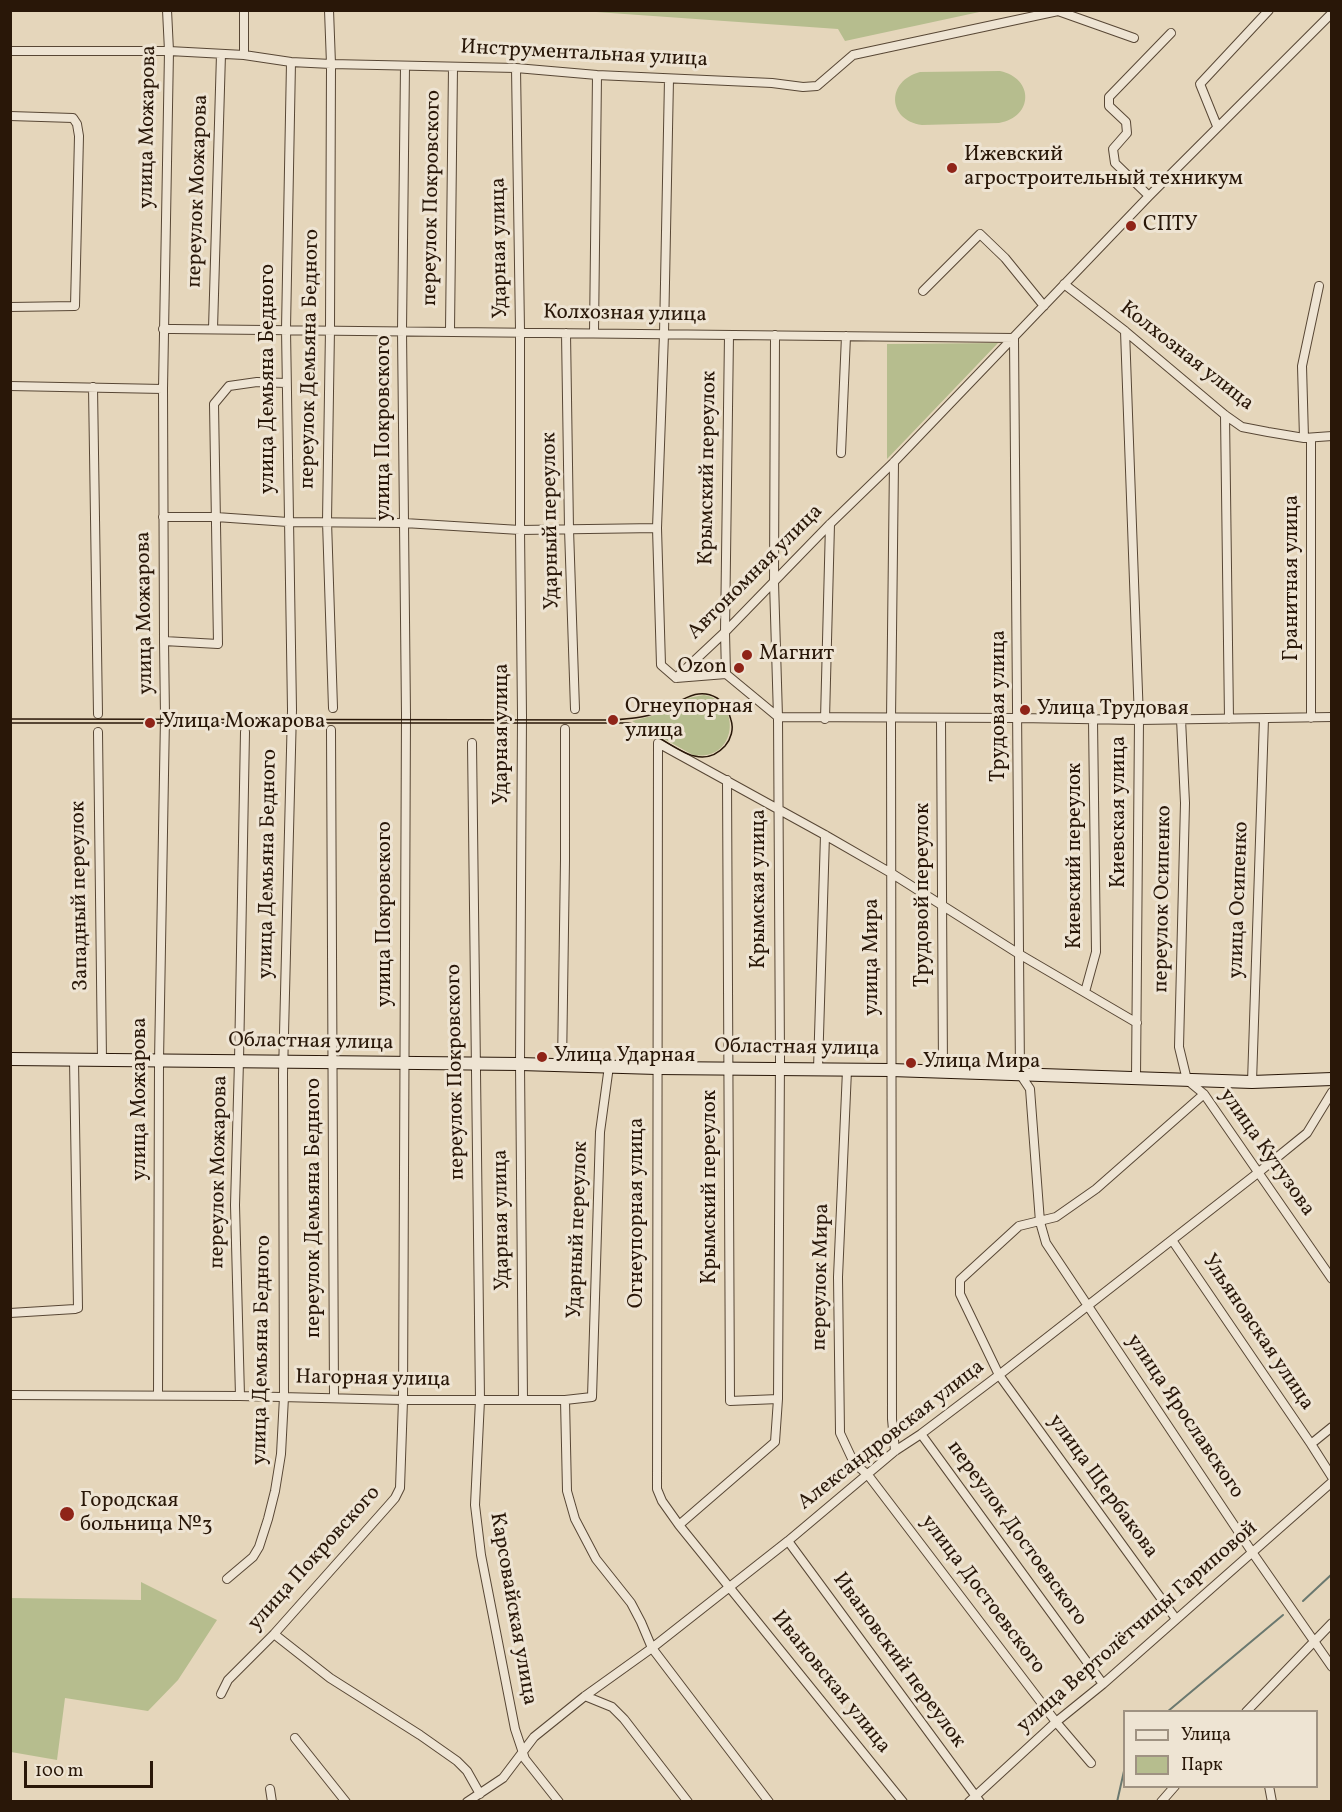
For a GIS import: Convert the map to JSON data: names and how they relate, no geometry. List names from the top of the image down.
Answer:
{
  "streets": {
    "main road": ["Областная улица"],
    "street": [
      "Инструментальная улица",
      "улица Можарова",
      "переулок Можарова",
      "переулок Покровского",
      "Ударная улица",
      "Колхозная улица",
      "переулок Демьяна Бедного",
      "улица Демьяна Бедного",
      "улица Покровского",
      "Крымский переулок",
      "Ударный переулок",
      "Автономная улица",
      "Гранитная улица",
      "Трудовая улица",
      "Киевская улица",
      "Киевский переулок",
      "Крымская улица",
      "Трудовой переулок",
      "Западный переулок",
      "переулок Осипенко",
      "улица Осипенко",
      "улица Мира",
      "улица Кутузова",
      "Огнеупорная улица",
      "переулок Мира",
      "Ульяновская улица",
      "Нагорная улица",
      "улица Ярославского",
      "Александровская улица",
      "улица Щербакова",
      "переулок Достоевского",
      "улица Достоевского",
      "Карсовайская улица",
      "улица Вертолётчицы Гариповой",
      "Ивановский переулок",
      "Ивановская улица"
    ]
  },
  "crossings": [
    ["Инструментальная улица", "улица Можарова"],
    ["Инструментальная улица", "переулок Можарова"],
    ["Инструментальная улица", "переулок Покровского"],
    ["Инструментальная улица", "Ударная улица"],
    ["Инструментальная улица", "переулок Демьяна Бедного"],
    ["Инструментальная улица", "улица Демьяна Бедного"],
    ["Инструментальная улица", "улица Покровского"],
    ["улица Можарова", "Колхозная улица"],
    ["улица Можарова", "Областная улица"],
    ["улица Можарова", "Нагорная улица"],
    ["переулок Можарова", "Колхозная улица"],
    ["переулок Можарова", "Областная улица"],
    ["переулок Можарова", "Нагорная улица"],
    ["переулок Покровского", "Колхозная улица"],
    ["переулок Покровского", "Областная улица"],
    ["переулок Покровского", "Нагорная улица"],
    ["переулок Покровского", "Карсовайская улица"],
    ["Ударная улица", "Колхозная улица"],
    ["Ударная улица", "Областная улица"],
    ["Ударная улица", "Нагорная улица"],
    ["Колхозная улица", "переулок Демьяна Бедного"],
    ["Колхозная улица", "улица Демьяна Бедного"],
    ["Колхозная улица", "улица Покровского"],
    ["Колхозная улица", "Крымский переулок"],
    ["Колхозная улица", "Ударный переулок"],
    ["Колхозная улица", "Автономная улица"],
    ["Колхозная улица", "Гранитная улица"],
    ["Колхозная улица", "Трудовая улица"],
    ["Колхозная улица", "Киевская улица"],
    ["Колхозная улица", "Крымская улица"],
    ["переулок Демьяна Бедного", "Областная улица"],
    ["переулок Демьяна Бедного", "Нагорная улица"],
    ["улица Демьяна Бедного", "Областная улица"],
    ["улица Демьяна Бедного", "Нагорная улица"],
    ["улица Покровского", "Областная улица"],
    ["улица Покровского", "Нагорная улица"],
    ["Крымский переулок", "Автономная улица"],
    ["Крымский переулок", "Крымская улица"],
    ["Крымский переулок", "Областная улица"],
    ["Крымский переулок", "Огнеупорная улица"],
    ["Ударный переулок", "Областная улица"],
    ["Ударный переулок", "Нагорная улица"],
    ["Автономная улица", "Трудовая улица"],
    ["Автономная улица", "Крымская улица"],
    ["Автономная улица", "улица Мира"],
    ["Трудовая улица", "Областная улица"],
    ["Трудовая улица", "улица Ярославского"],
    ["Киевская улица", "Областная улица"],
    ["Крымская улица", "Областная улица"],
    ["Крымская улица", "Огнеупорная улица"],
    ["Трудовой переулок", "Областная улица"],
    ["Западный переулок", "Областная улица"],
    ["переулок Осипенко", "Областная улица"],
    ["переулок Осипенко", "улица Кутузова"],
    ["улица Осипенко", "Областная улица"],
    ["улица Мира", "Областная улица"],
    ["улица Мира", "Александровская улица"],
    ["Областная улица", "улица Кутузова"],
    ["Областная улица", "Огнеупорная улица"],
    ["Областная улица", "переулок Мира"],
    ["Областная улица", "улица Ярославского"],
    ["улица Кутузова", "Александровская улица"],
    ["улица Кутузова", "улица Щербакова"],
    ["Огнеупорная улица", "Александровская улица"],
    ["Огнеупорная улица", "Ивановская улица"],
    ["переулок Мира", "Александровская улица"],
    ["переулок Мира", "улица Достоевского"],
    ["Ульяновская улица", "Александровская улица"],
    ["Нагорная улица", "Карсовайская улица"],
    ["улица Ярославского", "Александровская улица"],
    ["улица Ярославского", "улица Щербакова"],
    ["улица Ярославского", "улица Вертолётчицы Гариповой"],
    ["Александровская улица", "улица Щербакова"],
    ["Александровская улица", "переулок Достоевского"],
    ["Александровская улица", "улица Достоевского"],
    ["Александровская улица", "Карсовайская улица"],
    ["Александровская улица", "Ивановский переулок"],
    ["Александровская улица", "Ивановская улица"],
    ["улица Щербакова", "улица Вертолётчицы Гариповой"],
    ["переулок Достоевского", "улица Вертолётчицы Гариповой"],
    ["улица Достоевского", "улица Вертолётчицы Гариповой"],
    ["улица Вертолётчицы Гариповой", "Ивановский переулок"]
  ],
  "places": [
    "Ижевский агростроительный техникум",
    "СПТУ",
    "Магнит",
    "Ozon",
    "Улица Трудовая",
    "Огнеупорная улица",
    "Улица Можарова",
    "Улица Ударная",
    "Улица Мира",
    "Городская больница №3"
  ],
  "legend": ["Улица", "Парк"],
  "scale_bar": "100 m"
}
